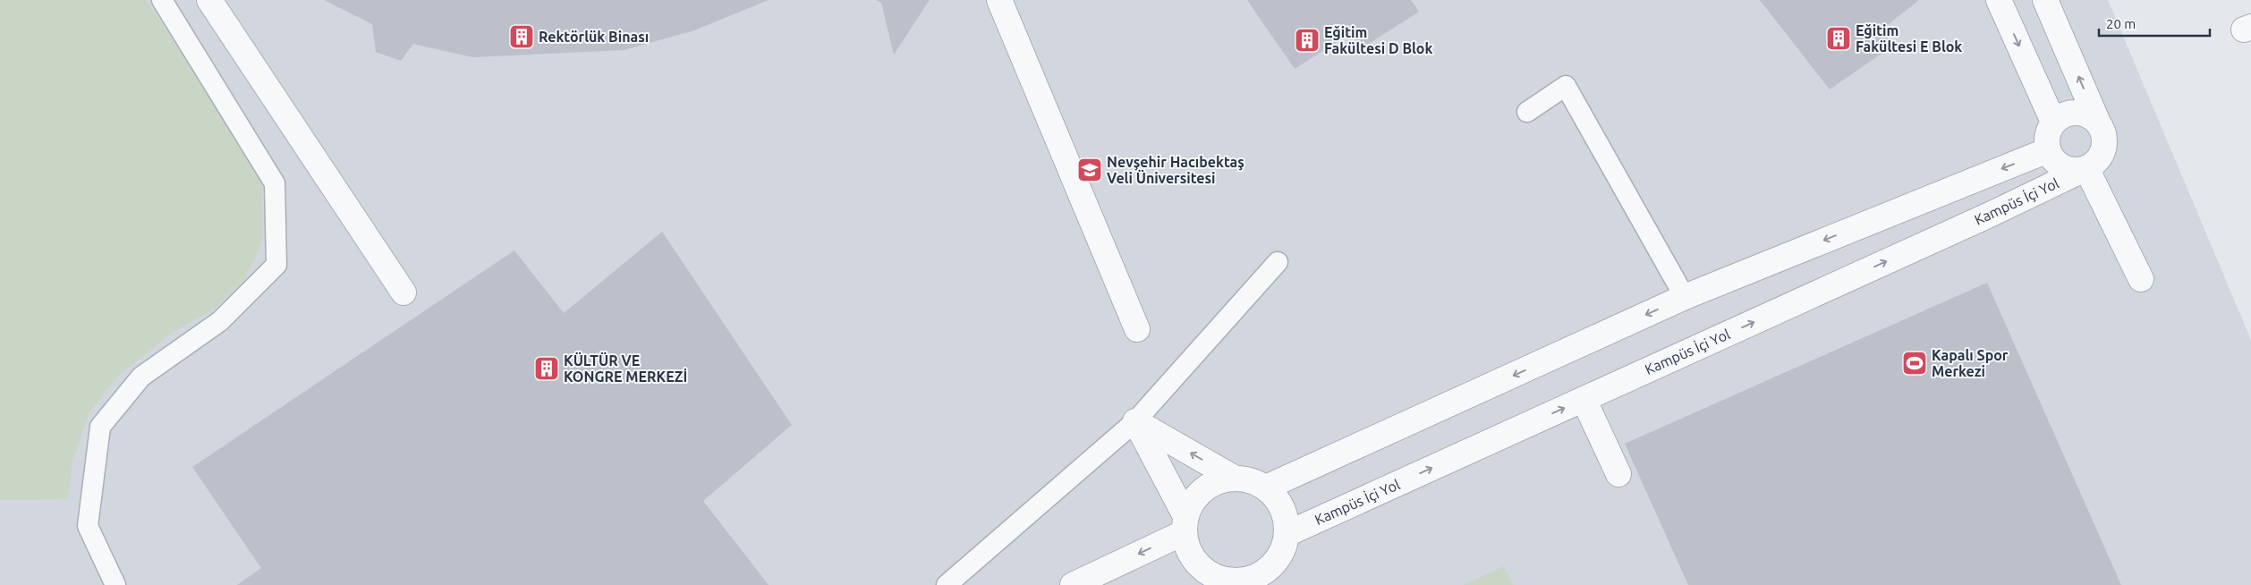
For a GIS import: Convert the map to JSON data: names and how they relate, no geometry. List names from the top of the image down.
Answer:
{
  "streets": {
    "street": ["Kampüs İçi Yol"]
  },
  "places": {
    "building": [
      "Rektörlük Binası",
      "Eğitim Fakültesi E Blok",
      "Eğitim Fakültesi D Blok",
      "KÜLTÜR VE KONGRE MERKEZİ"
    ],
    "school or university": ["Nevşehir Hacıbektaş Veli Üniversitesi"],
    "sports": ["Kapalı Spor Merkezi"]
  },
  "scale_bar": "20 m"
}
